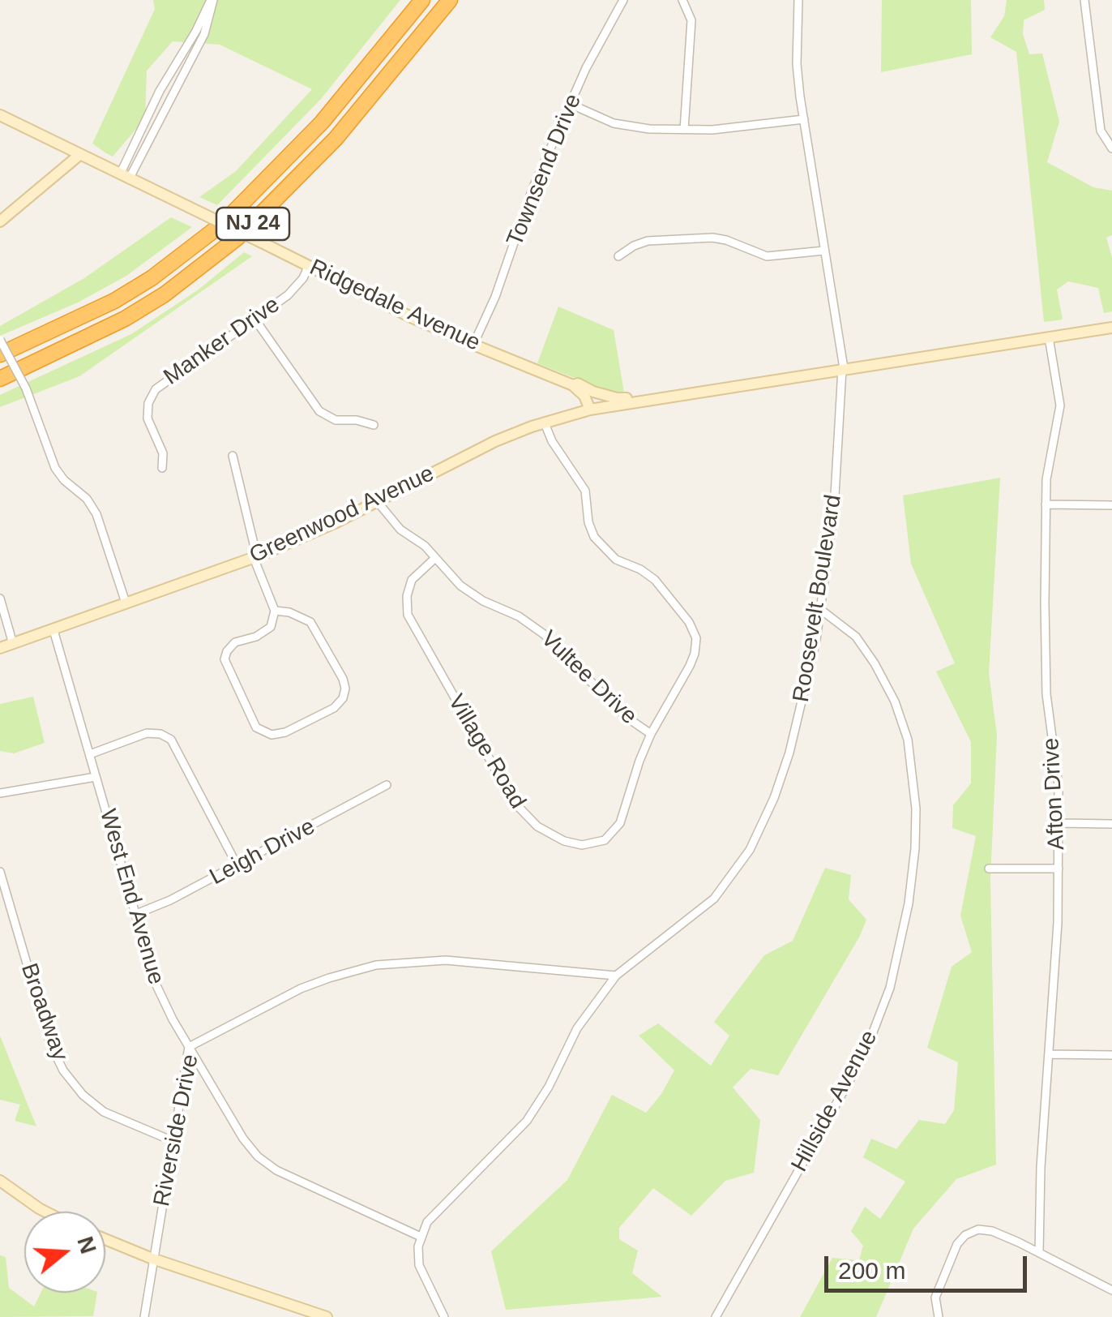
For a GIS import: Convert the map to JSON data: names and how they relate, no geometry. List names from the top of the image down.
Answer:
{
  "streets": {
    "highway": ["NJ 24"],
    "main road": ["Ridgedale Avenue", "Greenwood Avenue"],
    "street": [
      "Townsend Drive",
      "Manker Drive",
      "Roosevelt Boulevard",
      "Vultee Drive",
      "Village Road",
      "Afton Drive",
      "Leigh Drive",
      "West End Avenue",
      "Broadway",
      "Hillside Avenue",
      "Riverside Drive"
    ]
  },
  "crossings": [
    ["Townsend Drive", "Ridgedale Avenue"],
    ["Ridgedale Avenue", "Manker Drive"],
    ["Greenwood Avenue", "Vultee Drive"],
    ["Greenwood Avenue", "Village Road"],
    ["Greenwood Avenue", "West End Avenue"],
    ["Roosevelt Boulevard", "West End Avenue"],
    ["Roosevelt Boulevard", "Hillside Avenue"],
    ["Roosevelt Boulevard", "Riverside Drive"],
    ["Vultee Drive", "Village Road"],
    ["Leigh Drive", "West End Avenue"],
    ["West End Avenue", "Riverside Drive"],
    ["Broadway", "Riverside Drive"]
  ],
  "scale_bar": "200 m",
  "north": "right"
}
